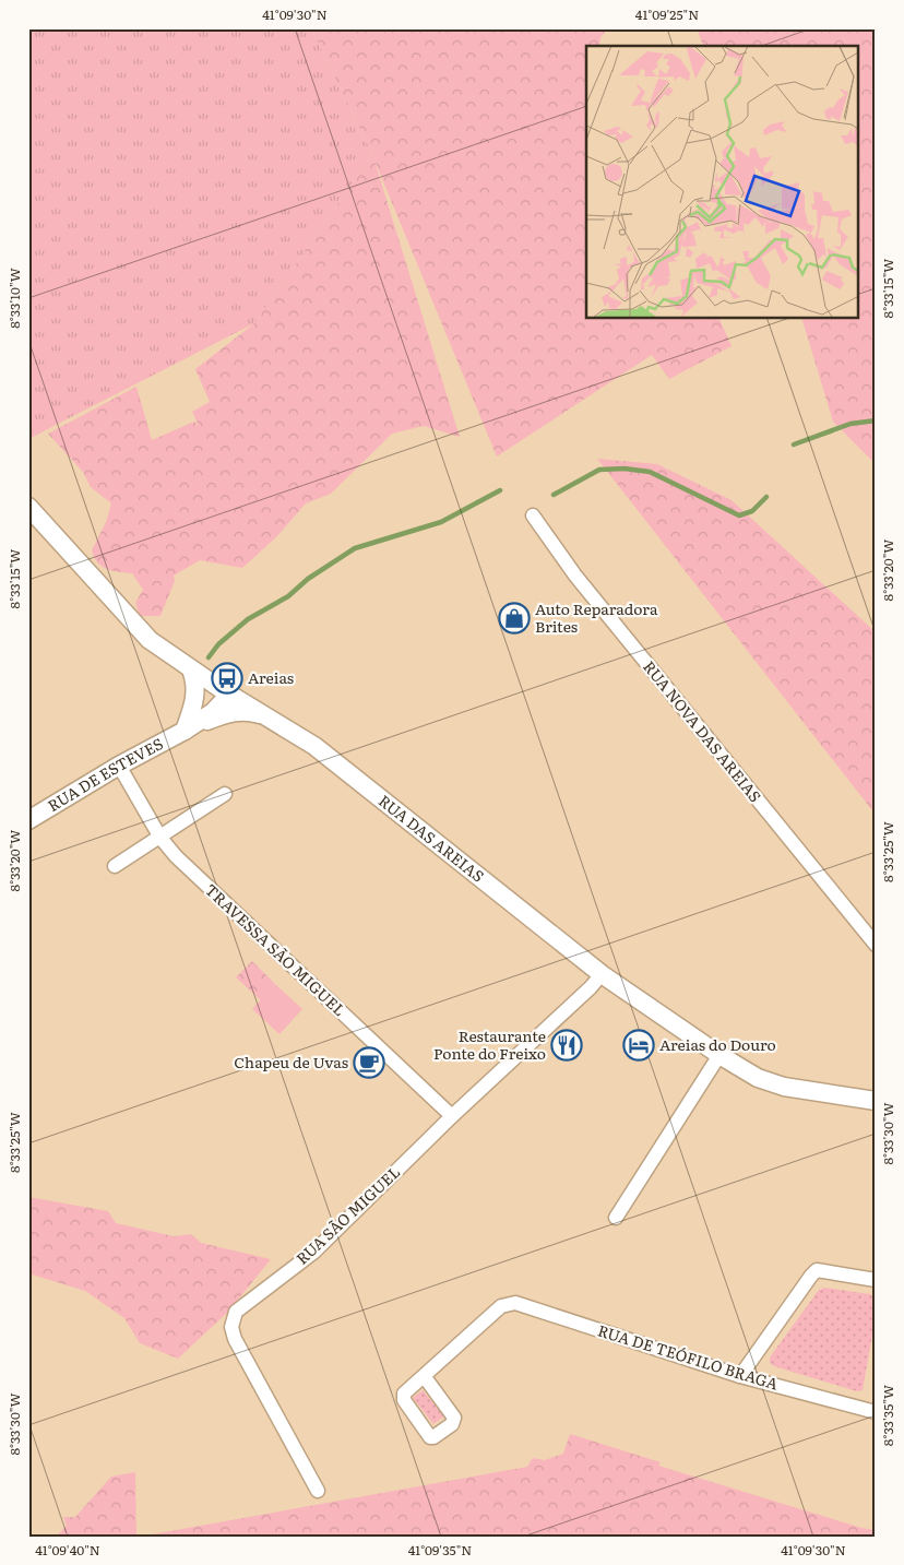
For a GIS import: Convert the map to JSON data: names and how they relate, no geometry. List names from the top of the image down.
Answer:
{
  "streets": {
    "street": [
      "RUA NOVA DAS AREIAS",
      "RUA DE ESTEVES",
      "RUA DAS AREIAS",
      "TRAVESSA SÃO MIGUEL",
      "RUA SÃO MIGUEL",
      "RUA DE TEÓFILO BRAGA"
    ]
  },
  "crossings": [
    ["RUA DE ESTEVES", "RUA DAS AREIAS"],
    ["RUA DE ESTEVES", "TRAVESSA SÃO MIGUEL"],
    ["RUA DAS AREIAS", "RUA SÃO MIGUEL"],
    ["TRAVESSA SÃO MIGUEL", "RUA SÃO MIGUEL"]
  ],
  "places": {
    "shop": ["Auto Reparadora Brites"],
    "bus stop": ["Areias"],
    "restaurant": ["Restaurante Ponte do Freixo"],
    "hotel": ["Areias do Douro"],
    "cafe": ["Chapeu de Uvas"]
  },
  "coordinates": [
    "41°09'30\"N",
    "41°09'25\"N",
    "8°33'15\"W",
    "8°33'10\"W",
    "8°33'20\"W",
    "8°33'25\"W",
    "8°33'30\"W",
    "8°33'35\"W",
    "41°09'40\"N",
    "41°09'35\"N"
  ]
}
